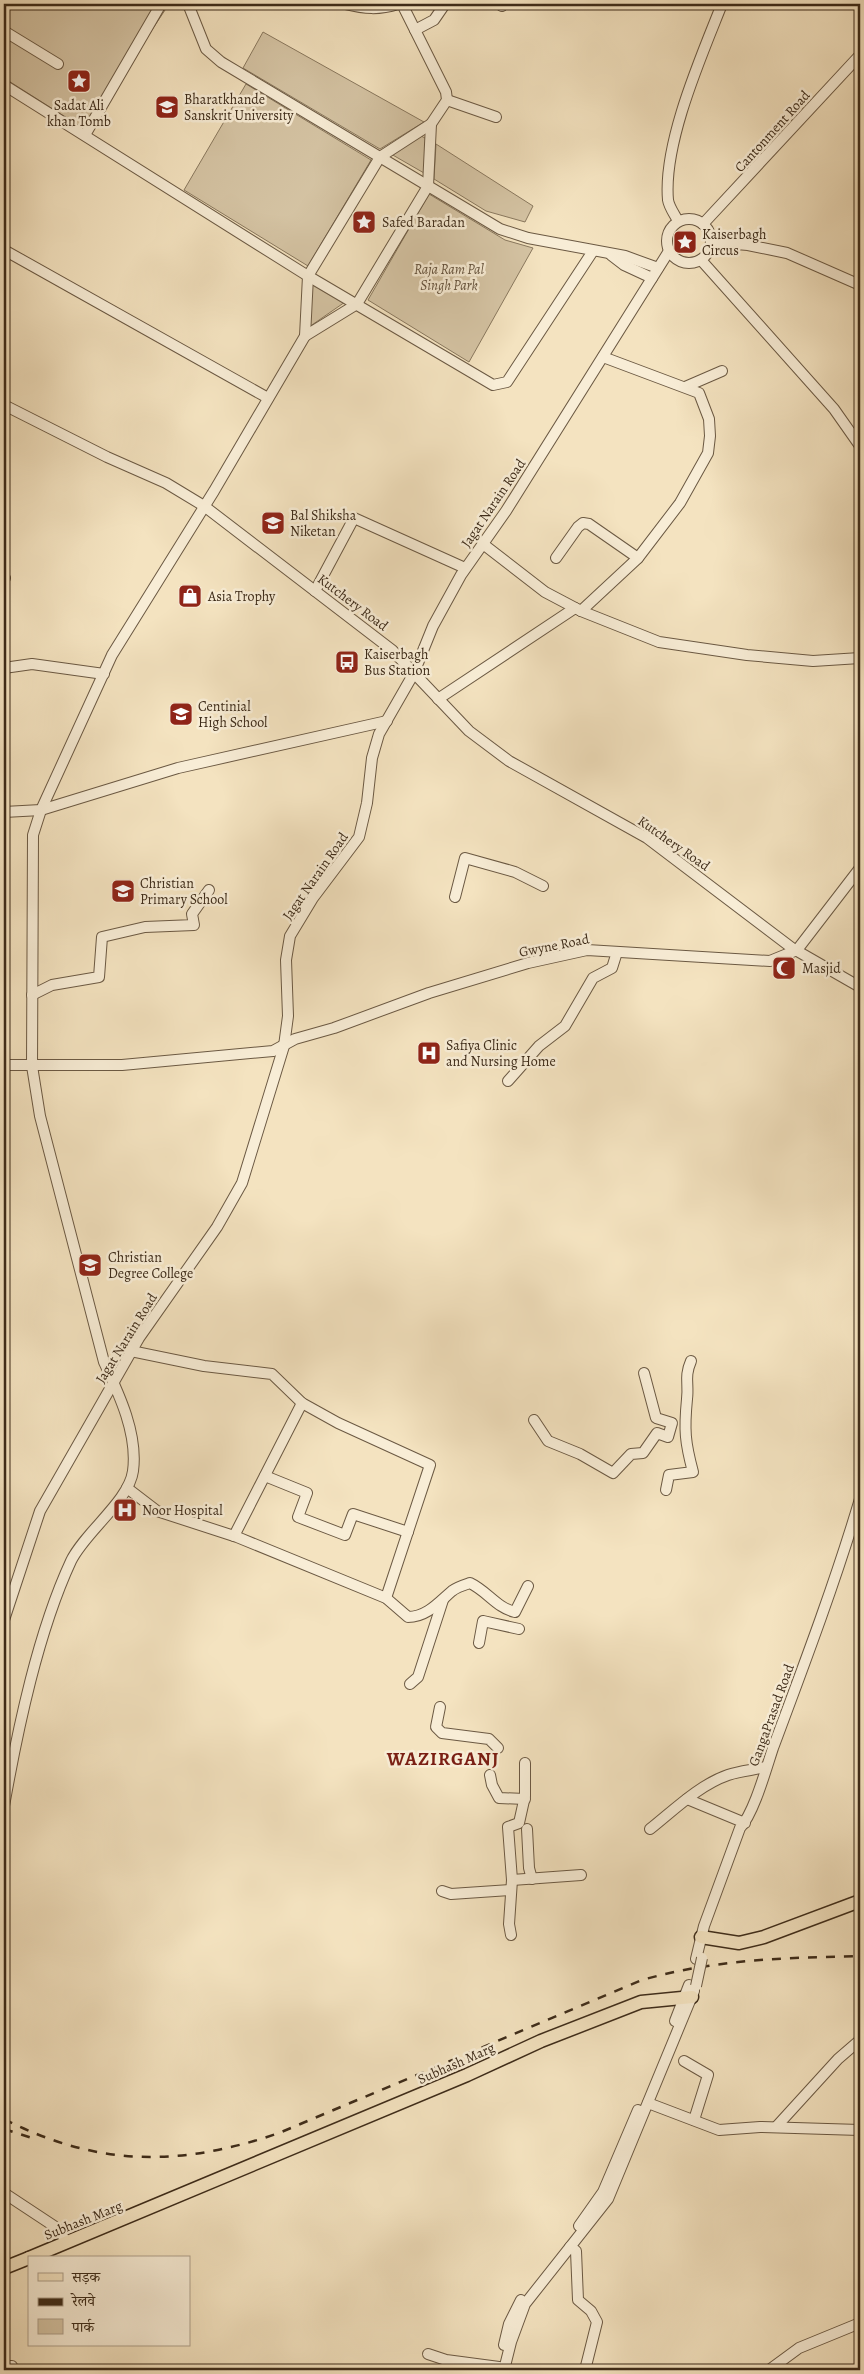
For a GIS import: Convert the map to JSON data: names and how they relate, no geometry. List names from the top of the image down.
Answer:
{
  "streets": {
    "main road": ["Subhash Marg"],
    "street": [
      "Cantonment Road",
      "Jagat Narain Road",
      "Kutchery Road",
      "Gwyne Road",
      "GangaPrasad Road"
    ]
  },
  "crossings": [
    ["Cantonment Road", "Jagat Narain Road"],
    ["Jagat Narain Road", "Kutchery Road"],
    ["Jagat Narain Road", "Gwyne Road"],
    ["Kutchery Road", "Gwyne Road"]
  ],
  "districts": ["WAZIRGANJ"],
  "parks": ["Raja Ram Pal Singh Park"],
  "places": {
    "place": ["Sadat Ali khan Tomb", "Safed Baradan", "Kaiserbagh Circus"],
    "school or university": [
      "Bharatkhande Sanskrit University",
      "Bal Shiksha Niketan",
      "Centinial High School",
      "Christian Primary School",
      "Christian Degree College"
    ],
    "shop": ["Asia Trophy"],
    "bus stop": ["Kaiserbagh Bus Station"],
    "mosque": ["Masjid"],
    "hospital": ["Safiya Clinic and Nursing Home", "Noor Hospital"]
  },
  "legend": ["सड़क", "रेलवे", "पार्क"]
}
